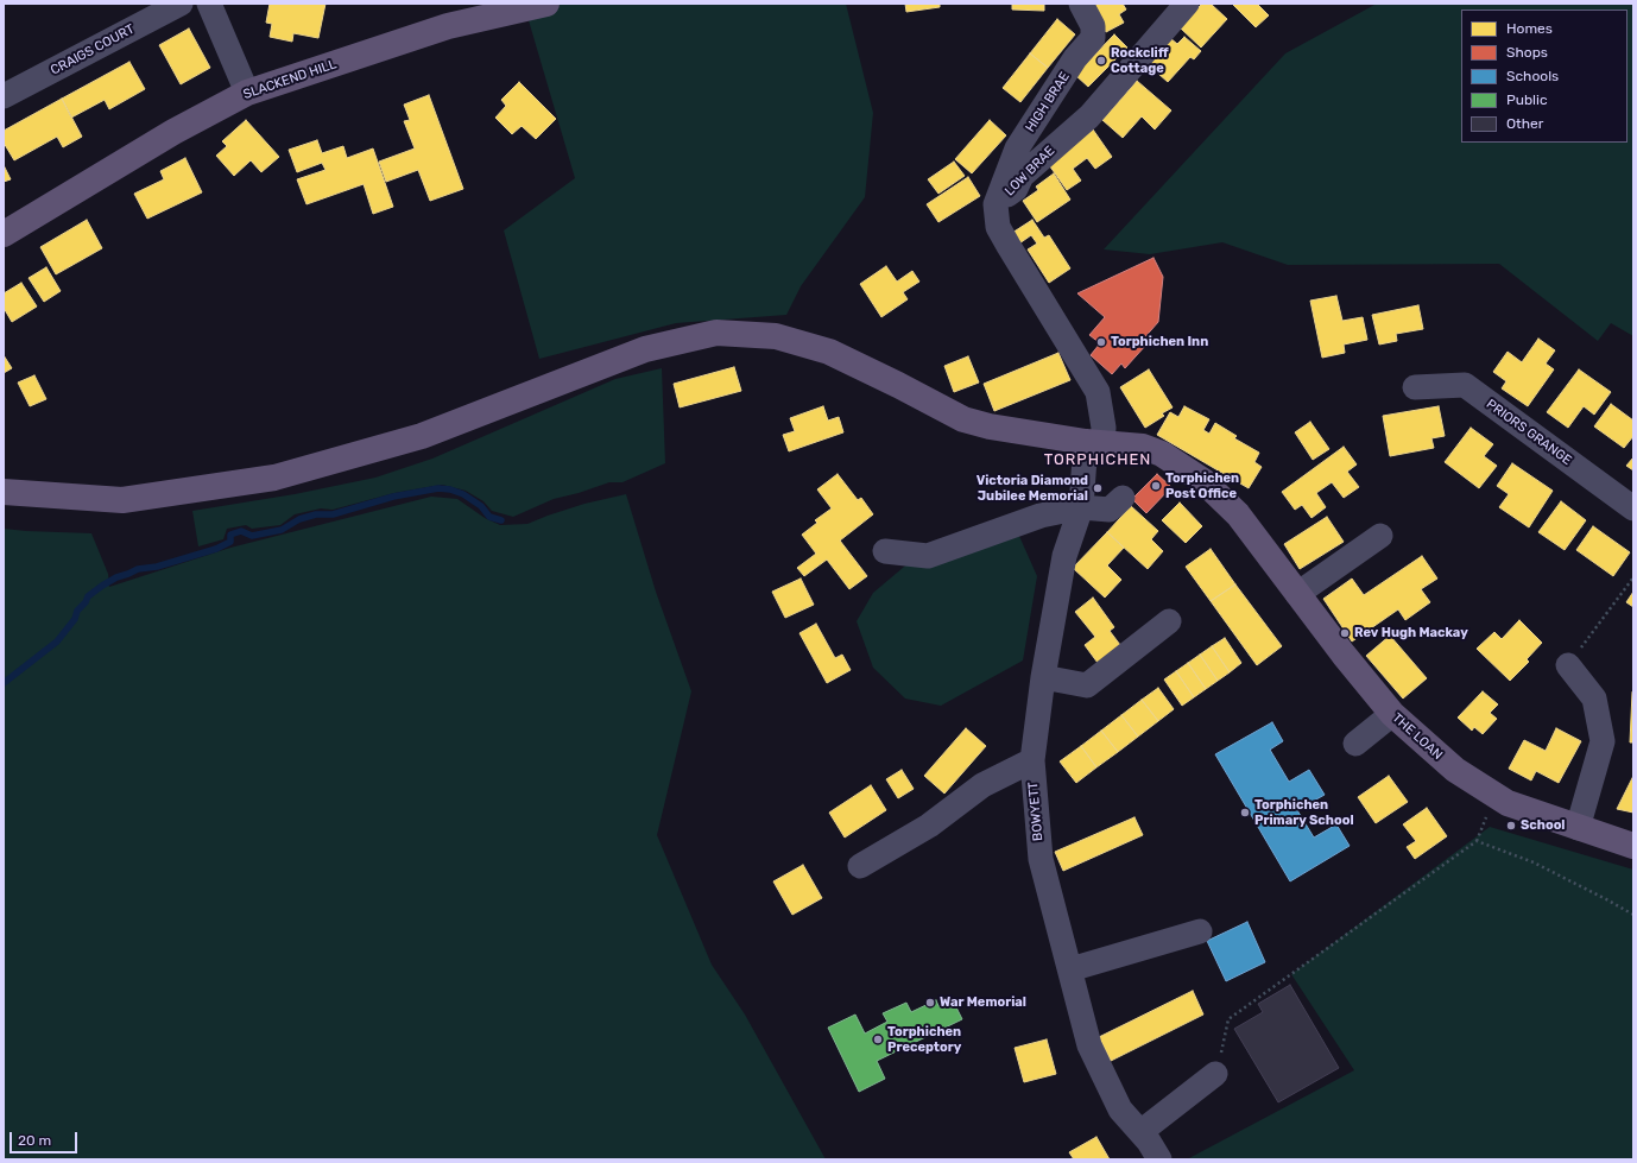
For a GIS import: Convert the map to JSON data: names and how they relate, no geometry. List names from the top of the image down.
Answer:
{
  "streets": {
    "main road": ["SLACKEND HILL", "THE LOAN"],
    "street": [
      "CRAIGS COURT",
      "HIGH BRAE",
      "LOW BRAE",
      "PRIORS GRANGE",
      "BOWYETT"
    ]
  },
  "crossings": [
    ["HIGH BRAE", "LOW BRAE"],
    ["LOW BRAE", "THE LOAN"],
    ["LOW BRAE", "BOWYETT"],
    ["THE LOAN", "BOWYETT"]
  ],
  "districts": ["TORPHICHEN"],
  "places": [
    "Rockcliff Cottage",
    "Torphichen Inn",
    "Torphichen Post Office",
    "Victoria Diamond Jubilee Memorial",
    "Rev Hugh Mackay",
    "Torphichen Primary School",
    "School",
    "War Memorial",
    "Torphichen Preceptory"
  ],
  "legend": [
    "Homes",
    "Shops",
    "Schools",
    "Public",
    "Other"
  ],
  "scale_bar": "20 m"
}
